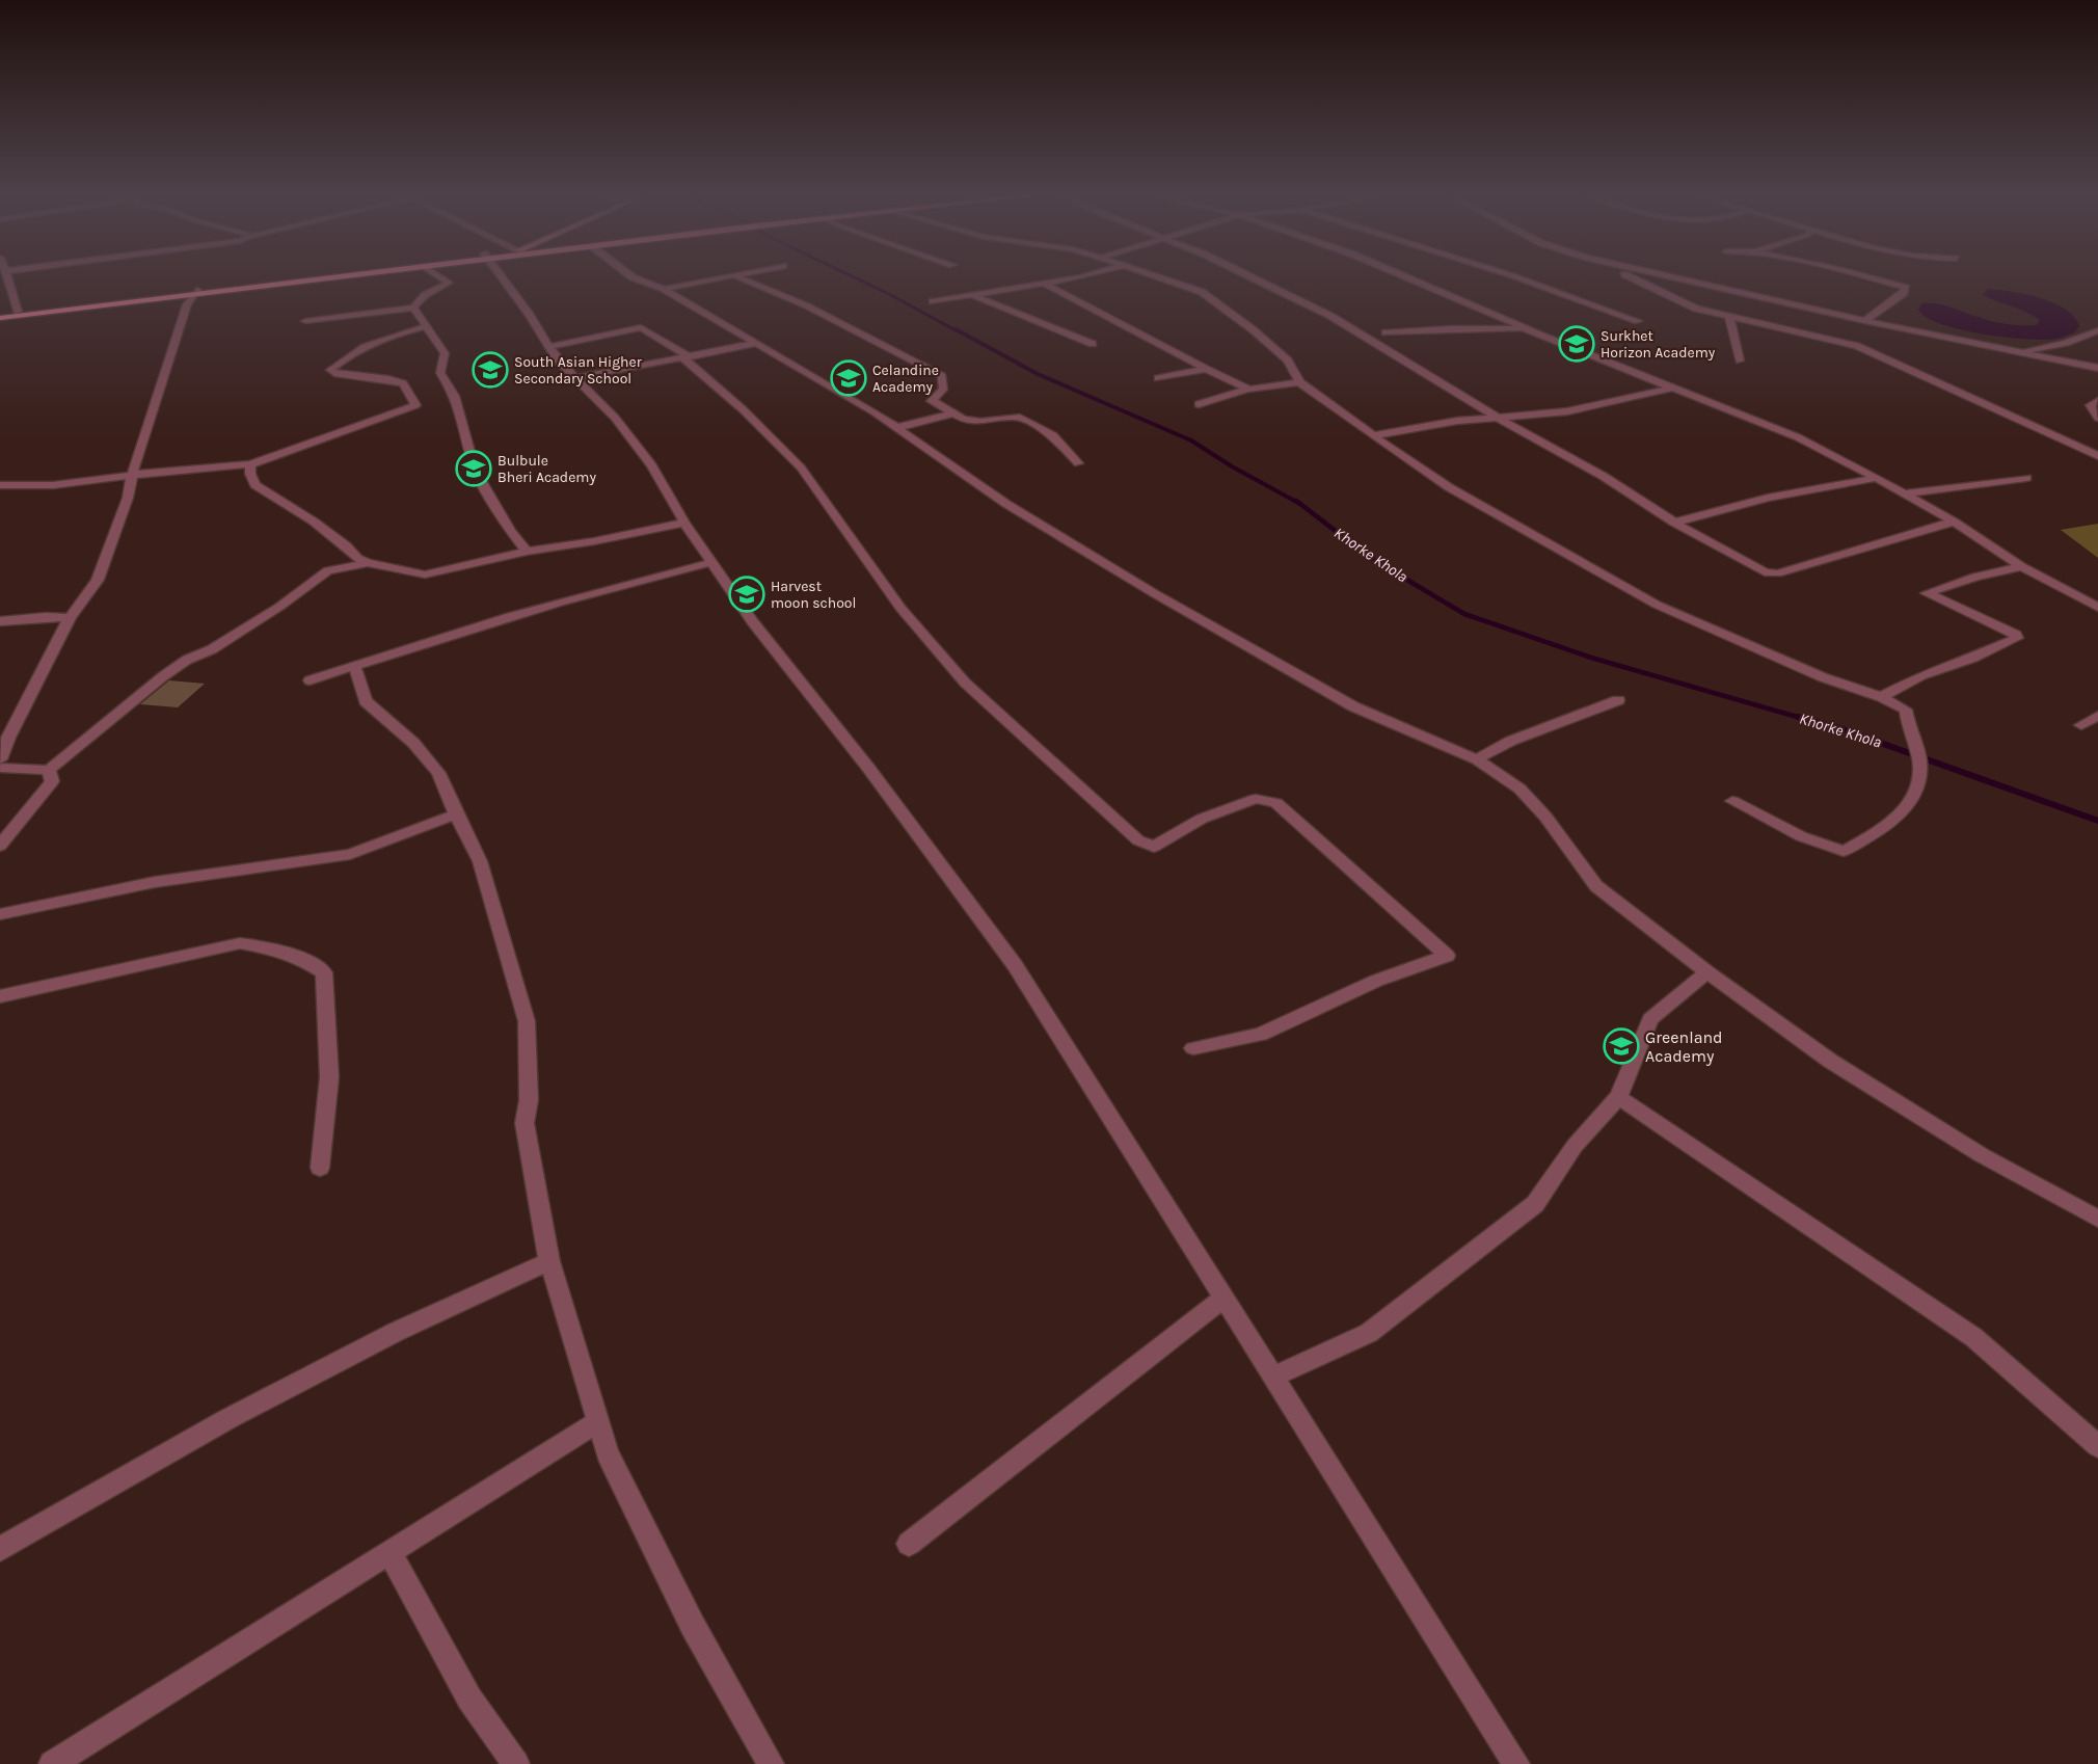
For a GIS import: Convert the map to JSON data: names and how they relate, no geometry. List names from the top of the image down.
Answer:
{
  "water": ["Khorke Khola"],
  "places": {
    "school or university": [
      "Surkhet Horizon Academy",
      "South Asian Higher Secondary School",
      "Celandine Academy",
      "Bulbule Bheri Academy",
      "Harvest moon school",
      "Greenland Academy"
    ]
  }
}
